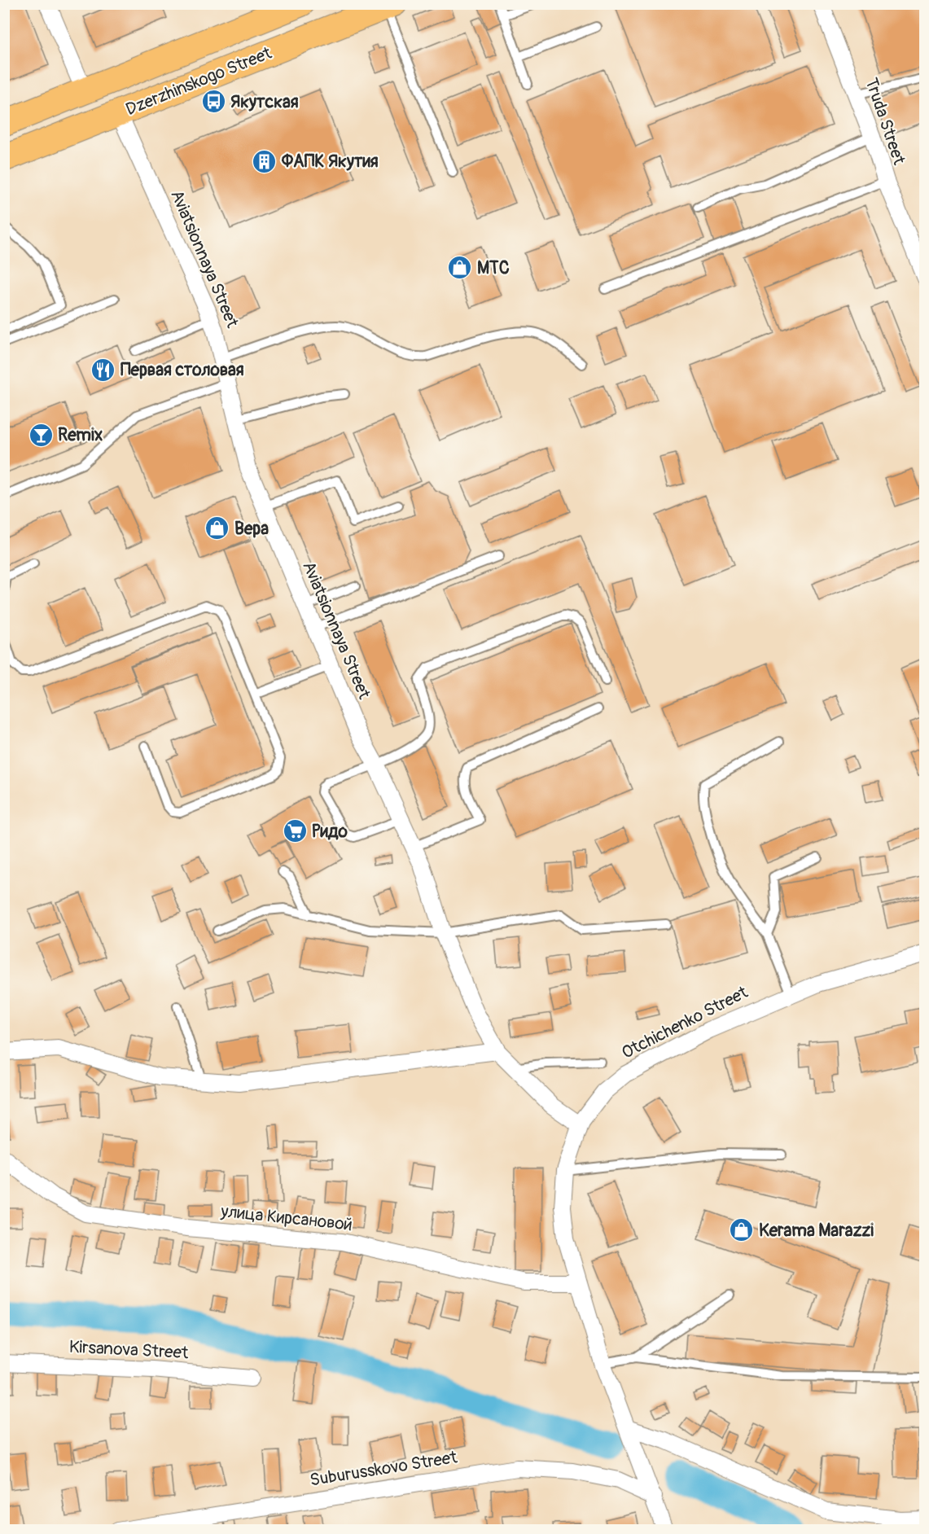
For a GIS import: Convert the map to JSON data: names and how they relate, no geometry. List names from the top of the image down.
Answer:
{
  "streets": {
    "main road": ["Dzerzhinskogo Street"],
    "street": [
      "Truda Street",
      "Aviatsionnaya Street",
      "Otchichenko Street",
      "улица Кирсановой",
      "Kirsanova Street",
      "Suburusskovo Street"
    ]
  },
  "crossings": [
    ["Dzerzhinskogo Street", "Aviatsionnaya Street"],
    ["Aviatsionnaya Street", "Otchichenko Street"],
    ["Otchichenko Street", "улица Кирсановой"],
    ["Otchichenko Street", "Suburusskovo Street"]
  ],
  "places": {
    "bus stop": ["Якутская"],
    "building": ["ФАПК Якутия"],
    "shop": ["МТС", "Вера", "Kerama Marazzi"],
    "restaurant": ["Первая столовая"],
    "bar": ["Remix"],
    "supermarket": ["Ридо"]
  }
}
